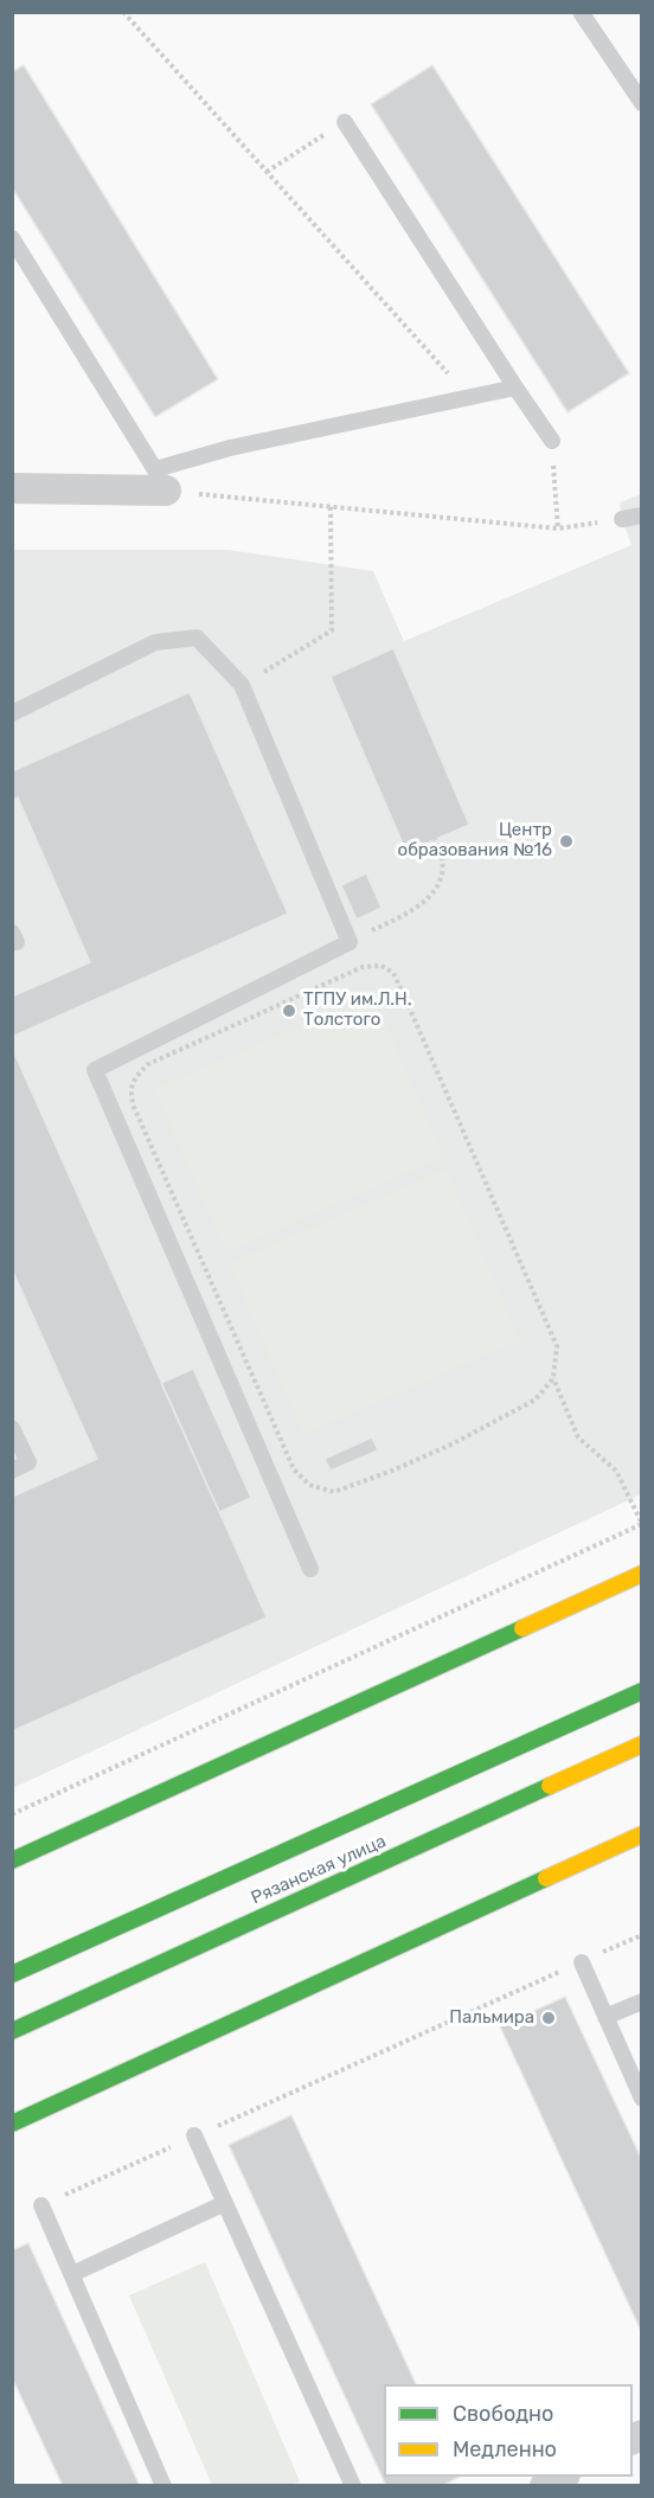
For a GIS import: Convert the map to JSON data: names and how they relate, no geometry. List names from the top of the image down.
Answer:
{
  "streets": {
    "main road": ["Рязанская улица"]
  },
  "places": ["Центр образования №16", "ТГПУ им.Л.Н. Толстого", "Пальмира"],
  "legend": ["Свободно", "Медленно"]
}
